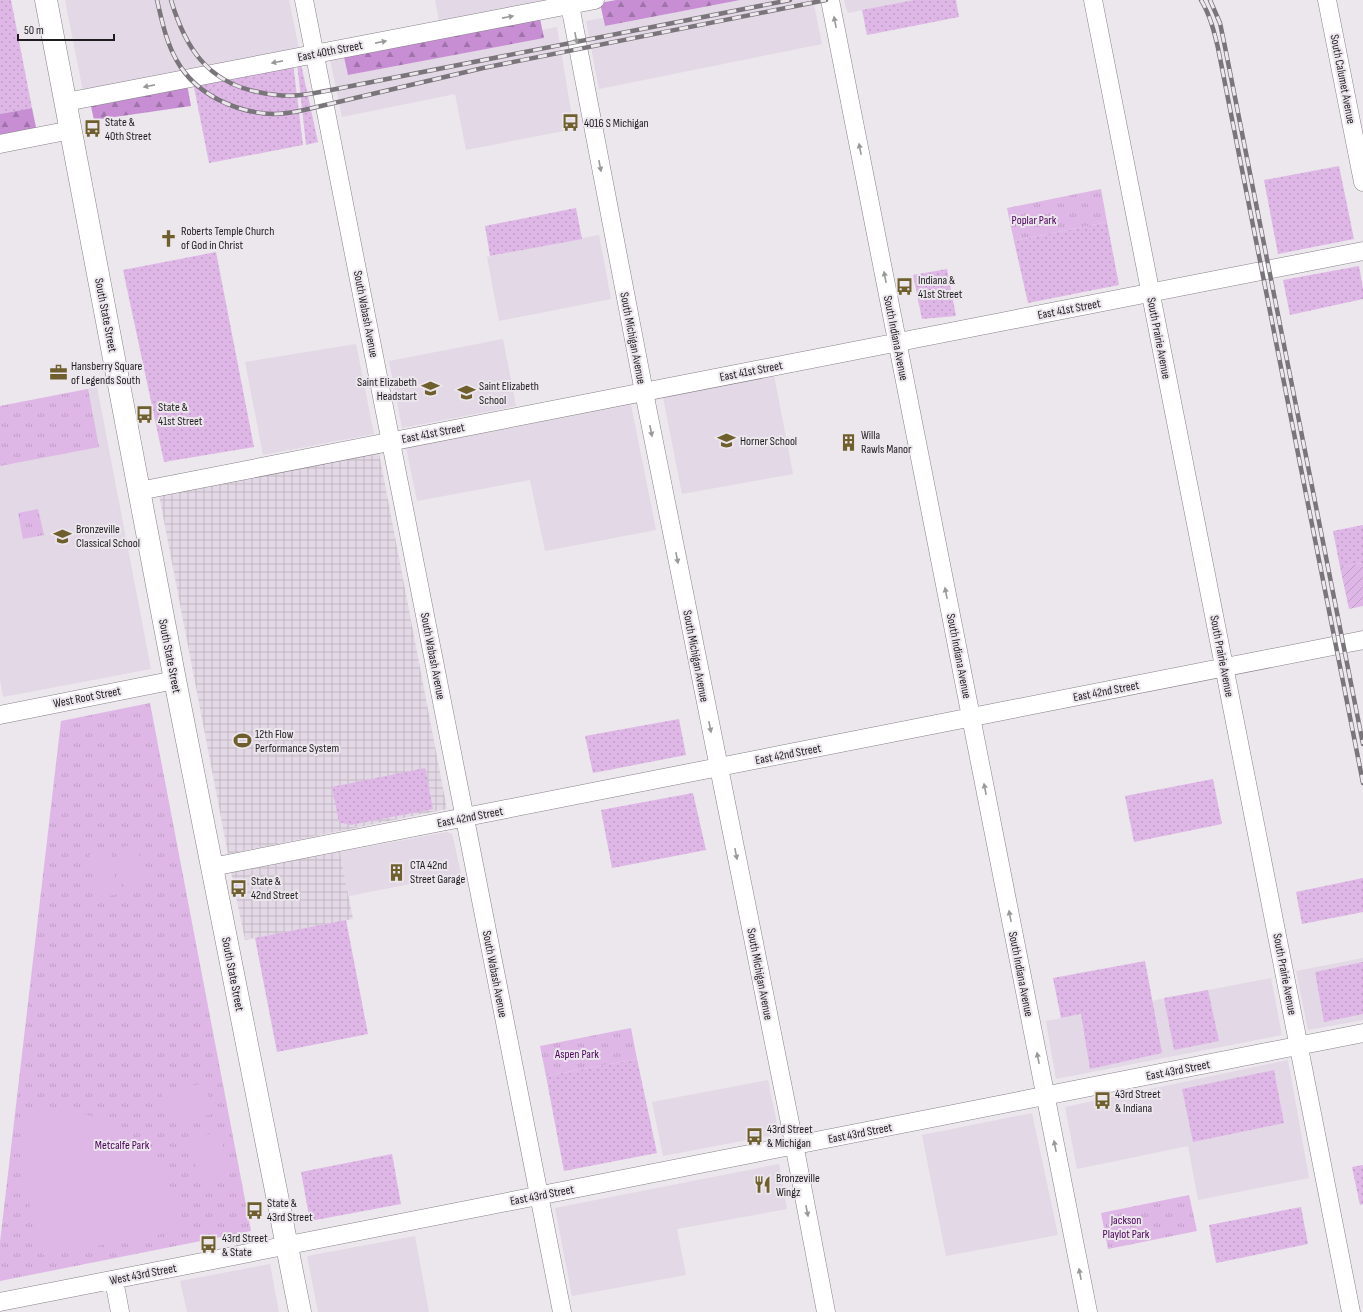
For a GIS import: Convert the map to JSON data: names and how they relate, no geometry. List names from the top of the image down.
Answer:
{
  "streets": {
    "main road": ["South State Street"],
    "street": [
      "East 40th Street",
      "South Calumet Avenue",
      "East 41st Street",
      "South Wabash Avenue",
      "South Michigan Avenue",
      "South Indiana Avenue",
      "South Prairie Avenue",
      "East 42nd Street",
      "West Root Street",
      "East 43rd Street",
      "West 43rd Street"
    ]
  },
  "crossings": [
    ["East 40th Street", "South Wabash Avenue"],
    ["East 40th Street", "South State Street"],
    ["East 40th Street", "South Michigan Avenue"],
    ["East 41st Street", "South Wabash Avenue"],
    ["East 41st Street", "South State Street"],
    ["East 41st Street", "South Michigan Avenue"],
    ["East 41st Street", "South Indiana Avenue"],
    ["East 41st Street", "South Prairie Avenue"],
    ["South Wabash Avenue", "East 42nd Street"],
    ["South Wabash Avenue", "East 43rd Street"],
    ["South State Street", "East 42nd Street"],
    ["South State Street", "West Root Street"],
    ["South State Street", "East 43rd Street"],
    ["South State Street", "West 43rd Street"],
    ["South Michigan Avenue", "East 42nd Street"],
    ["South Michigan Avenue", "East 43rd Street"],
    ["South Indiana Avenue", "East 42nd Street"],
    ["South Indiana Avenue", "East 43rd Street"],
    ["South Prairie Avenue", "East 42nd Street"],
    ["South Prairie Avenue", "East 43rd Street"],
    ["East 43rd Street", "West 43rd Street"]
  ],
  "one_way": ["South Michigan Avenue", "South Indiana Avenue"],
  "parks": [
    "Poplar Park",
    "Aspen Park",
    "Metcalfe Park",
    "Jackson Playlot Park"
  ],
  "places": {
    "bus stop": [
      "4016 S Michigan",
      "State & 40th Street",
      "Indiana & 41st Street",
      "State & 41st Street",
      "State & 42nd Street",
      "43rd Street & Indiana",
      "43rd Street & Michigan",
      "State & 43rd Street",
      "43rd Street & State"
    ],
    "church": ["Roberts Temple Church of God in Christ"],
    "office": ["Hansberry Square of Legends South"],
    "school or university": [
      "Saint Elizabeth Headstart",
      "Saint Elizabeth School",
      "Horner School",
      "Bronzeville Classical School"
    ],
    "building": ["Willa Rawls Manor", "CTA 42nd Street Garage"],
    "sports": ["12th Flow Performance System"],
    "restaurant": ["Bronzeville Wingz"]
  },
  "scale_bar": "50 m"
}
